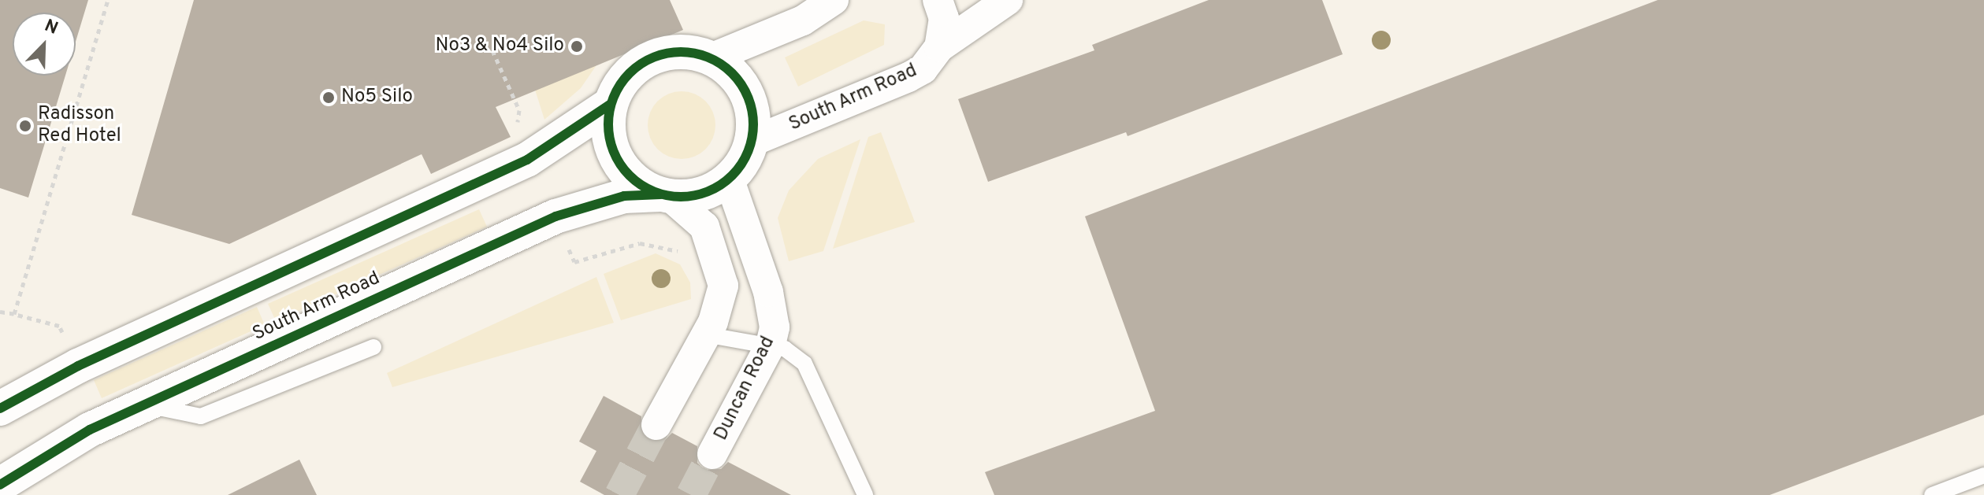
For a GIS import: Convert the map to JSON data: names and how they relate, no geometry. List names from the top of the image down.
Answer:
{
  "streets": {
    "street": ["South Arm Road", "Duncan Road"]
  },
  "crossings": [
    ["South Arm Road", "Duncan Road"]
  ],
  "places": ["No3 & No4 Silo", "No5 Silo", "Radisson Red Hotel"],
  "north": "top right"
}
